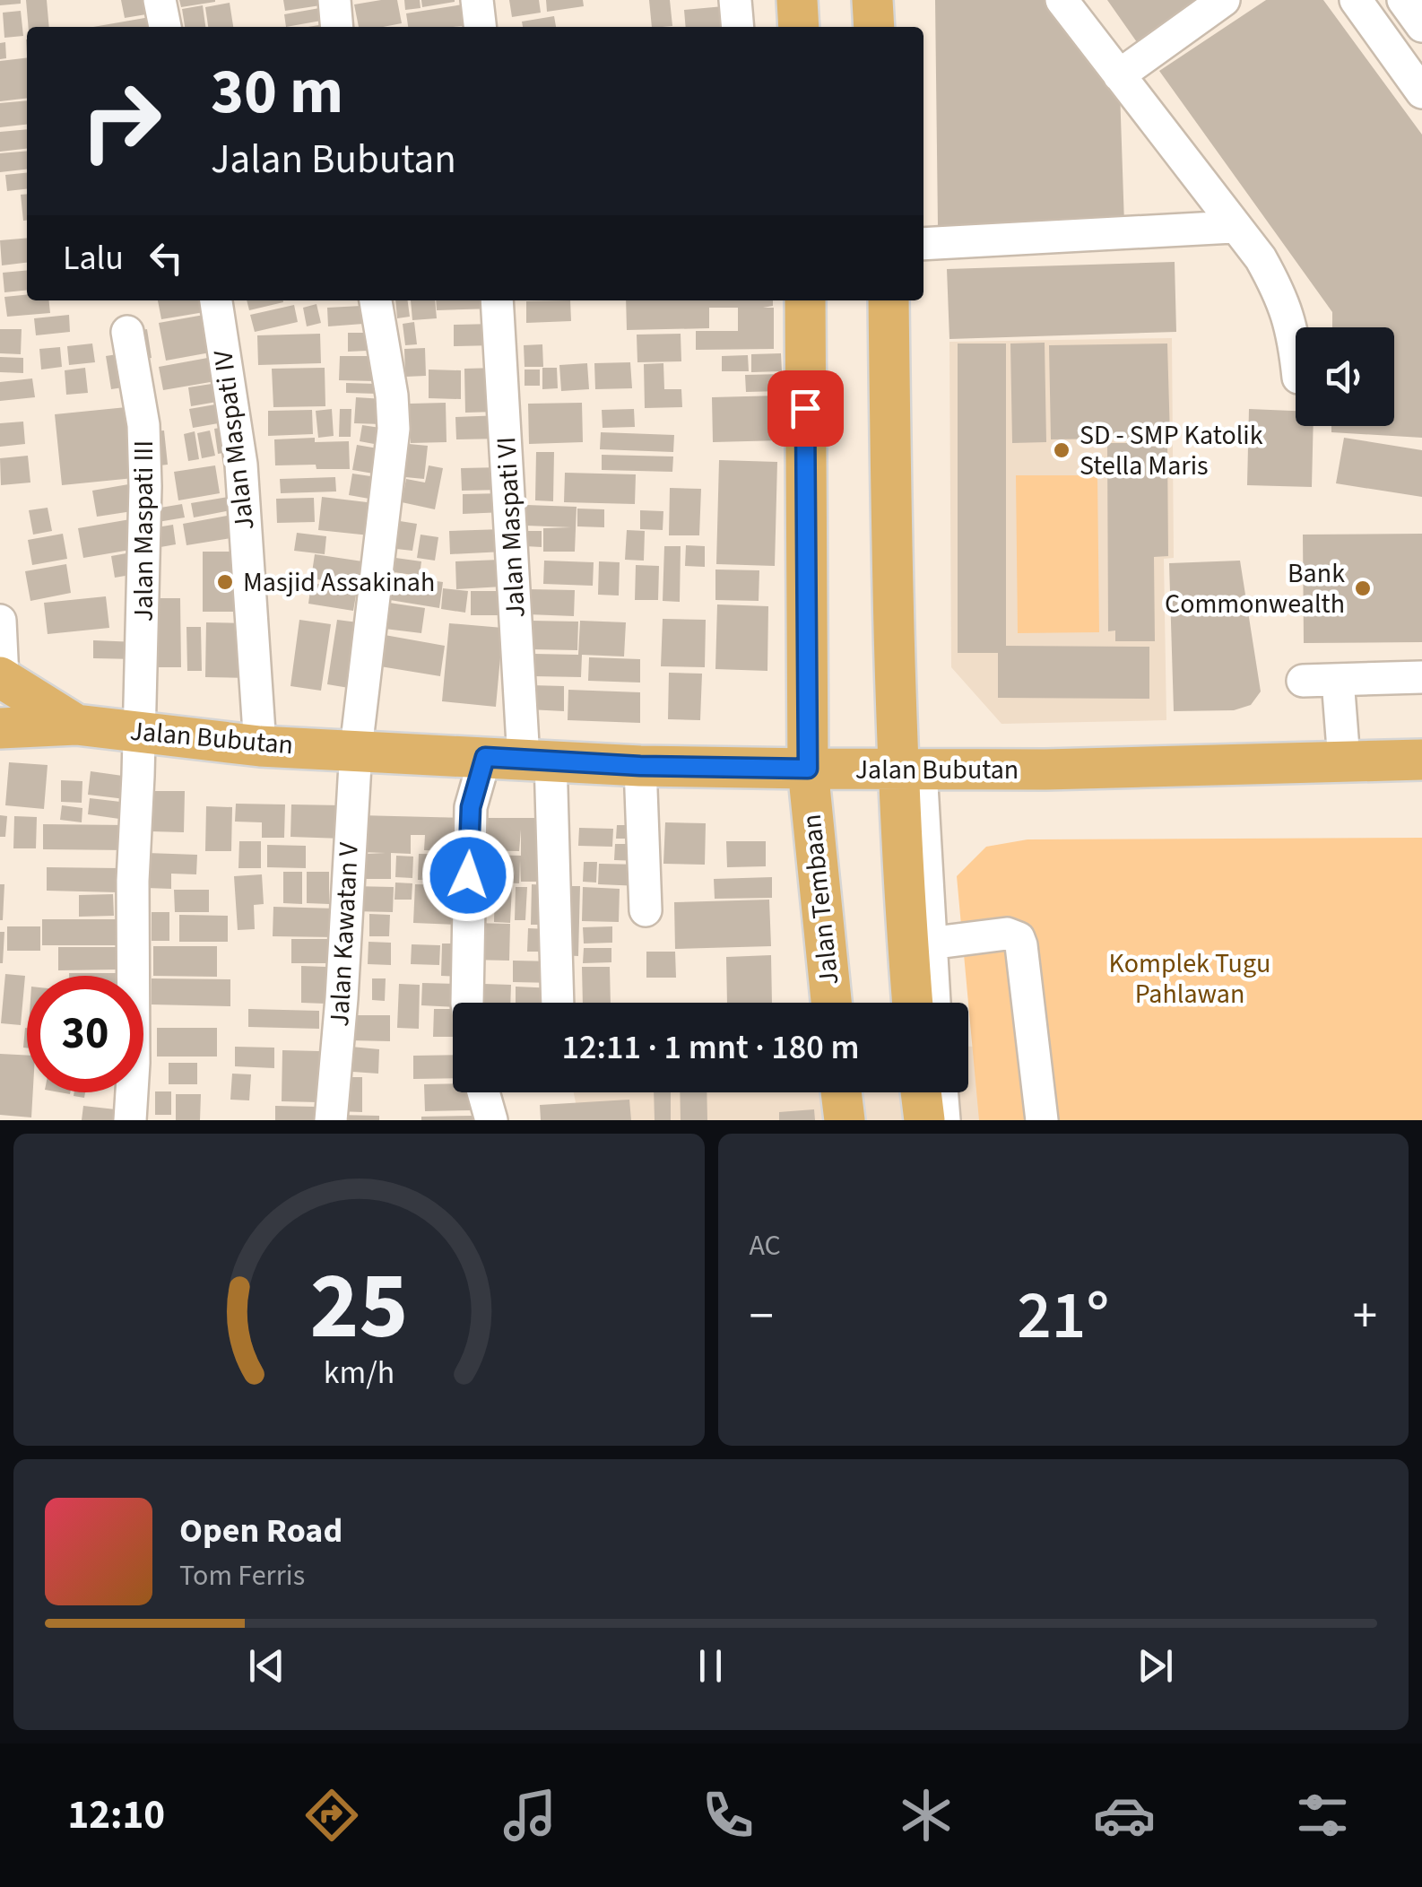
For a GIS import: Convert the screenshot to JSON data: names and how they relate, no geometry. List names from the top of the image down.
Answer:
{
  "streets": {
    "main road": ["Jalan Bubutan", "Jalan Tembaan"],
    "street": [
      "Jalan Maspati IV",
      "Jalan Maspati VI",
      "Jalan Maspati III",
      "Jalan Kawatan V"
    ]
  },
  "crossings": [
    ["Jalan Maspati IV", "Jalan Bubutan"],
    ["Jalan Maspati VI", "Jalan Bubutan"],
    ["Jalan Maspati III", "Jalan Bubutan"],
    ["Jalan Bubutan", "Jalan Tembaan"],
    ["Jalan Bubutan", "Jalan Kawatan V"]
  ],
  "parks": ["Komplek Tugu Pahlawan"],
  "places": ["SD - SMP Katolik Stella Maris", "Masjid Assakinah", "Bank Commonwealth"],
  "page": {
    "turn": ["30 m", "Jalan Bubutan"],
    "then": "Lalu",
    "limit": "30",
    "trip": "12:11 · 1 mnt · 180 m",
    "tile": "AC",
    "heat": ["−", "21°", "+"],
    "song": ["Open Road", "Tom Ferris"],
    "tabs": "12:10",
    "gauge": ["25", "km/h"]
  }
}
